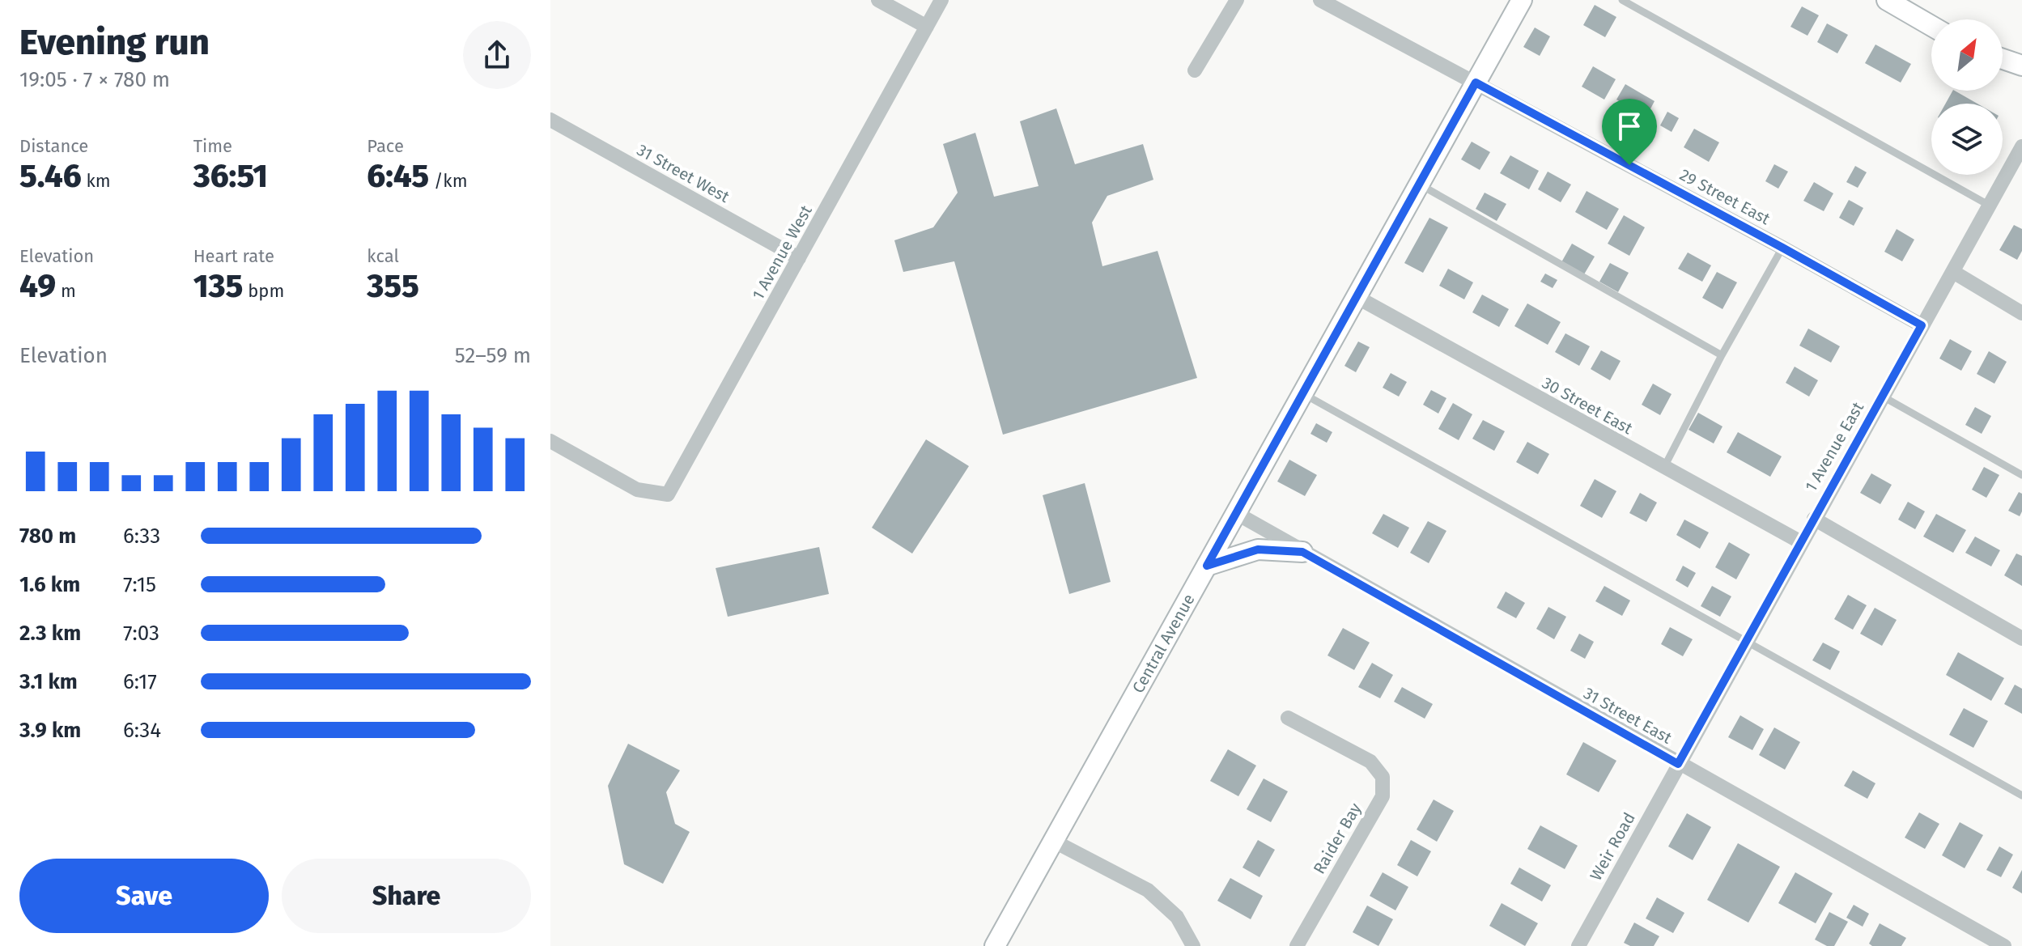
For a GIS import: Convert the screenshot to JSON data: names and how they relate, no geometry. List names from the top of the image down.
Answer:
{
  "streets": {
    "street": [
      "31 Street West",
      "29 Street East",
      "1 Avenue West",
      "30 Street East",
      "1 Avenue East",
      "Central Avenue",
      "31 Street East",
      "Raider Bay",
      "Weir Road"
    ]
  },
  "crossings": [
    ["31 Street West", "1 Avenue West"],
    ["29 Street East", "1 Avenue East"],
    ["29 Street East", "Central Avenue"],
    ["30 Street East", "1 Avenue East"],
    ["30 Street East", "Central Avenue"],
    ["1 Avenue East", "31 Street East"],
    ["1 Avenue East", "Weir Road"],
    ["Central Avenue", "31 Street East"],
    ["31 Street East", "Weir Road"]
  ],
  "north": "top right",
  "page": {
    "heading": ["Evening run", "19:05 · 7 × 780 m"],
    "stats": [
      ["Distance", "5.46 km"],
      ["Time", "36:51"],
      ["Pace", "6:45 /km"],
      ["Elevation", "49 m"],
      ["Heart rate", "135 bpm"],
      ["kcal", "355"]
    ],
    "chart": ["Elevation", "52–59 m"],
    "list": [
      {
        "name": "780 m",
        "note": "6:33"
      },
      {
        "name": "1.6 km",
        "note": "7:15"
      },
      {
        "name": "2.3 km",
        "note": "7:03"
      },
      {
        "name": "3.1 km",
        "note": "6:17"
      },
      {
        "name": "3.9 km",
        "note": "6:34"
      }
    ],
    "buttons": ["Save", "Share"]
  }
}
